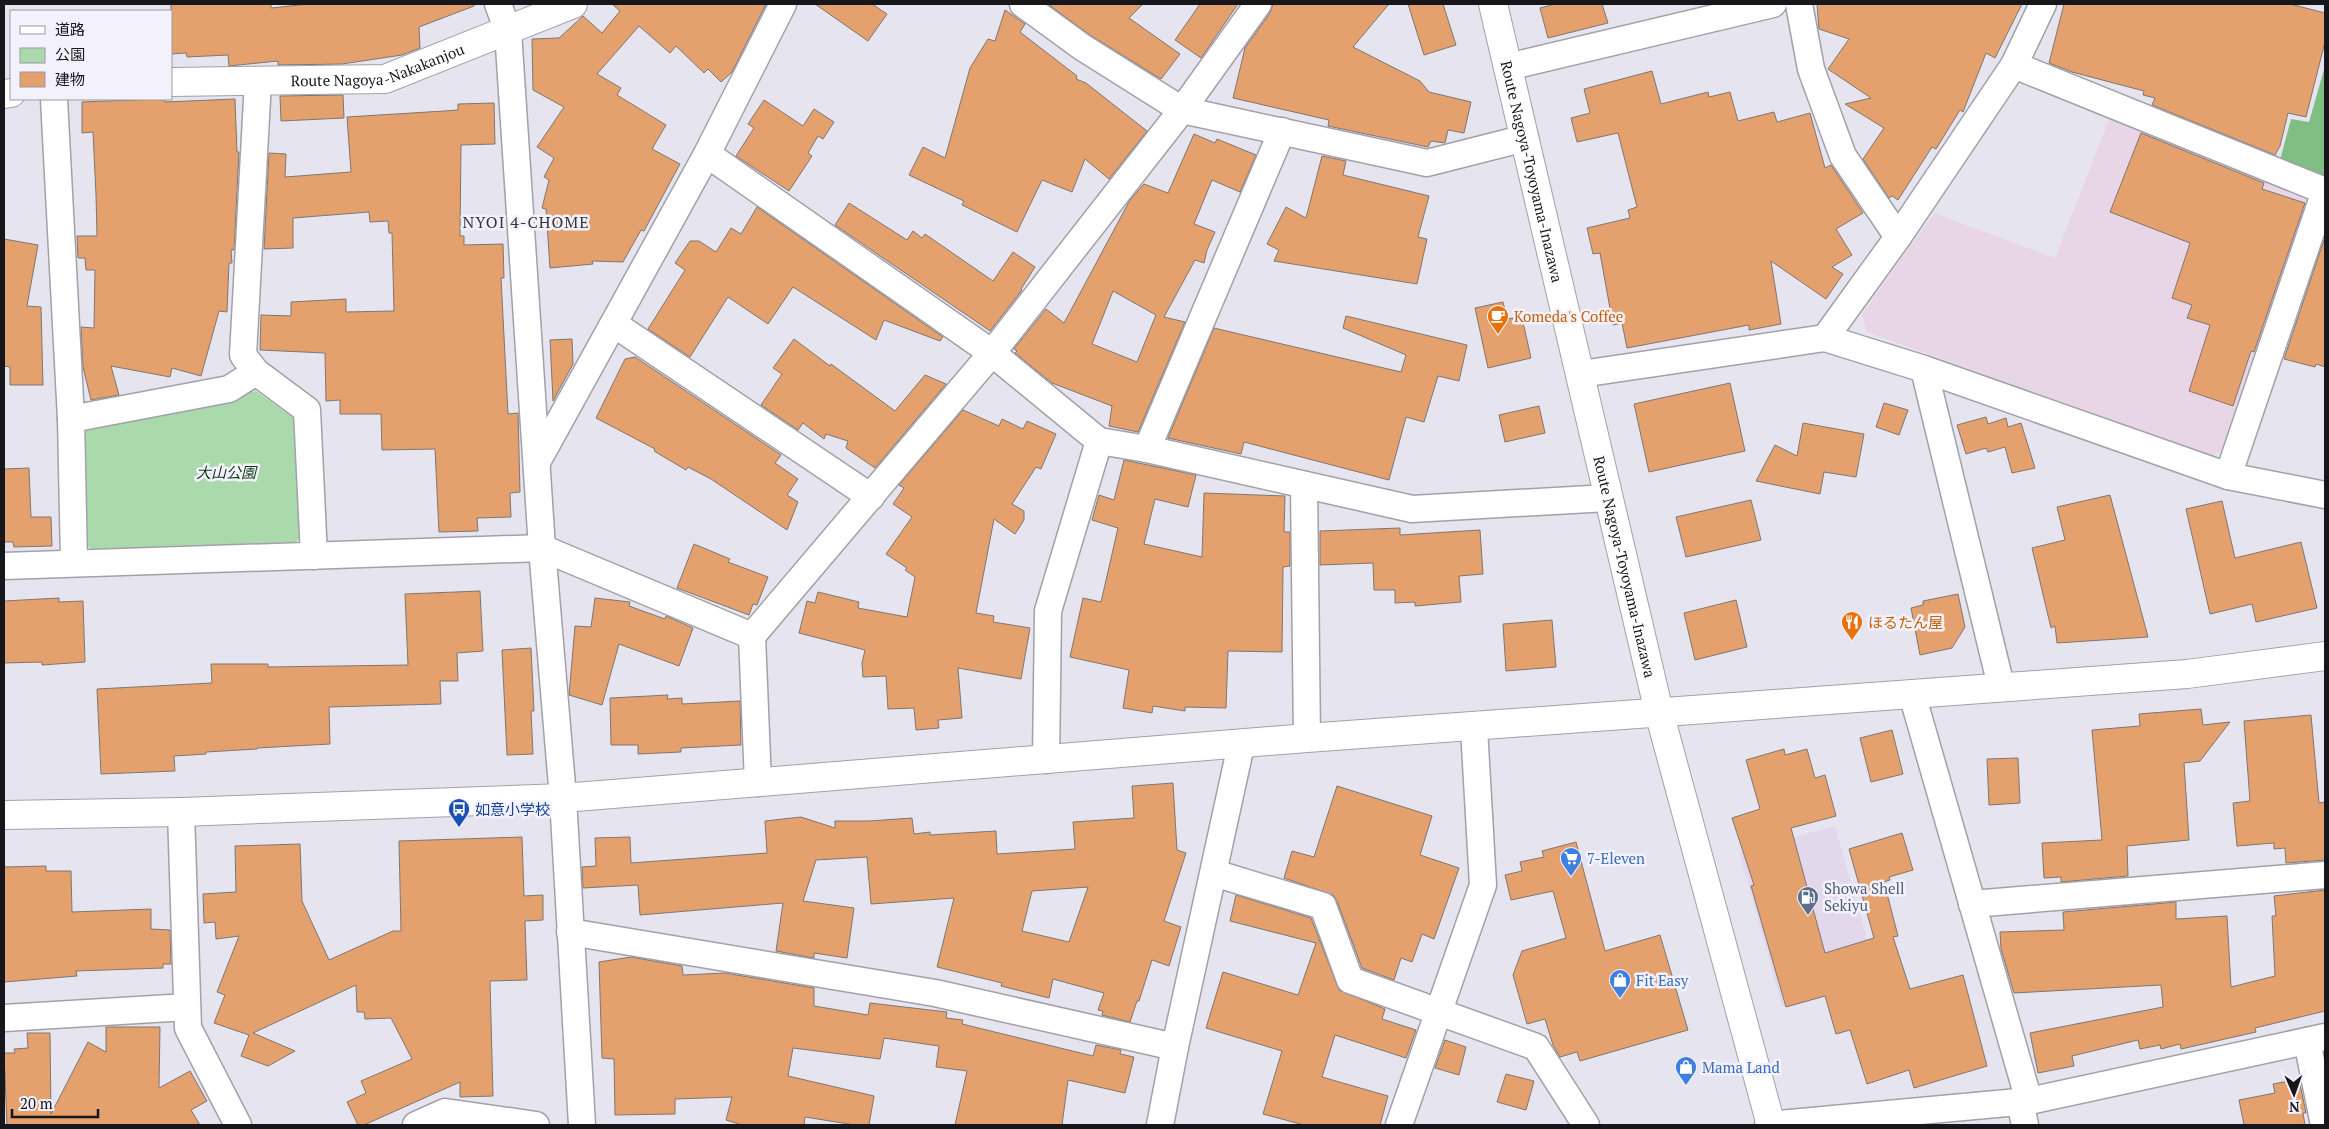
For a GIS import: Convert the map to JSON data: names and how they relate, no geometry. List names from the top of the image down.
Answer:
{
  "streets": {
    "street": ["Route Nagoya-Nakakanjou", "Route Nagoya-Toyoyama-Inazawa"]
  },
  "districts": ["NYOI 4-CHOME"],
  "parks": ["大山公園"],
  "places": {
    "cafe": ["Komeda's Coffee"],
    "restaurant": ["ほるたん屋"],
    "bus stop": ["如意小学校"],
    "supermarket": ["7-Eleven"],
    "fuel station": ["Showa Shell Sekiyu"],
    "shop": ["Fit Easy", "Mama Land"]
  },
  "legend": ["道路", "公園", "建物"],
  "scale_bar": "20 m",
  "north": "bottom"
}
